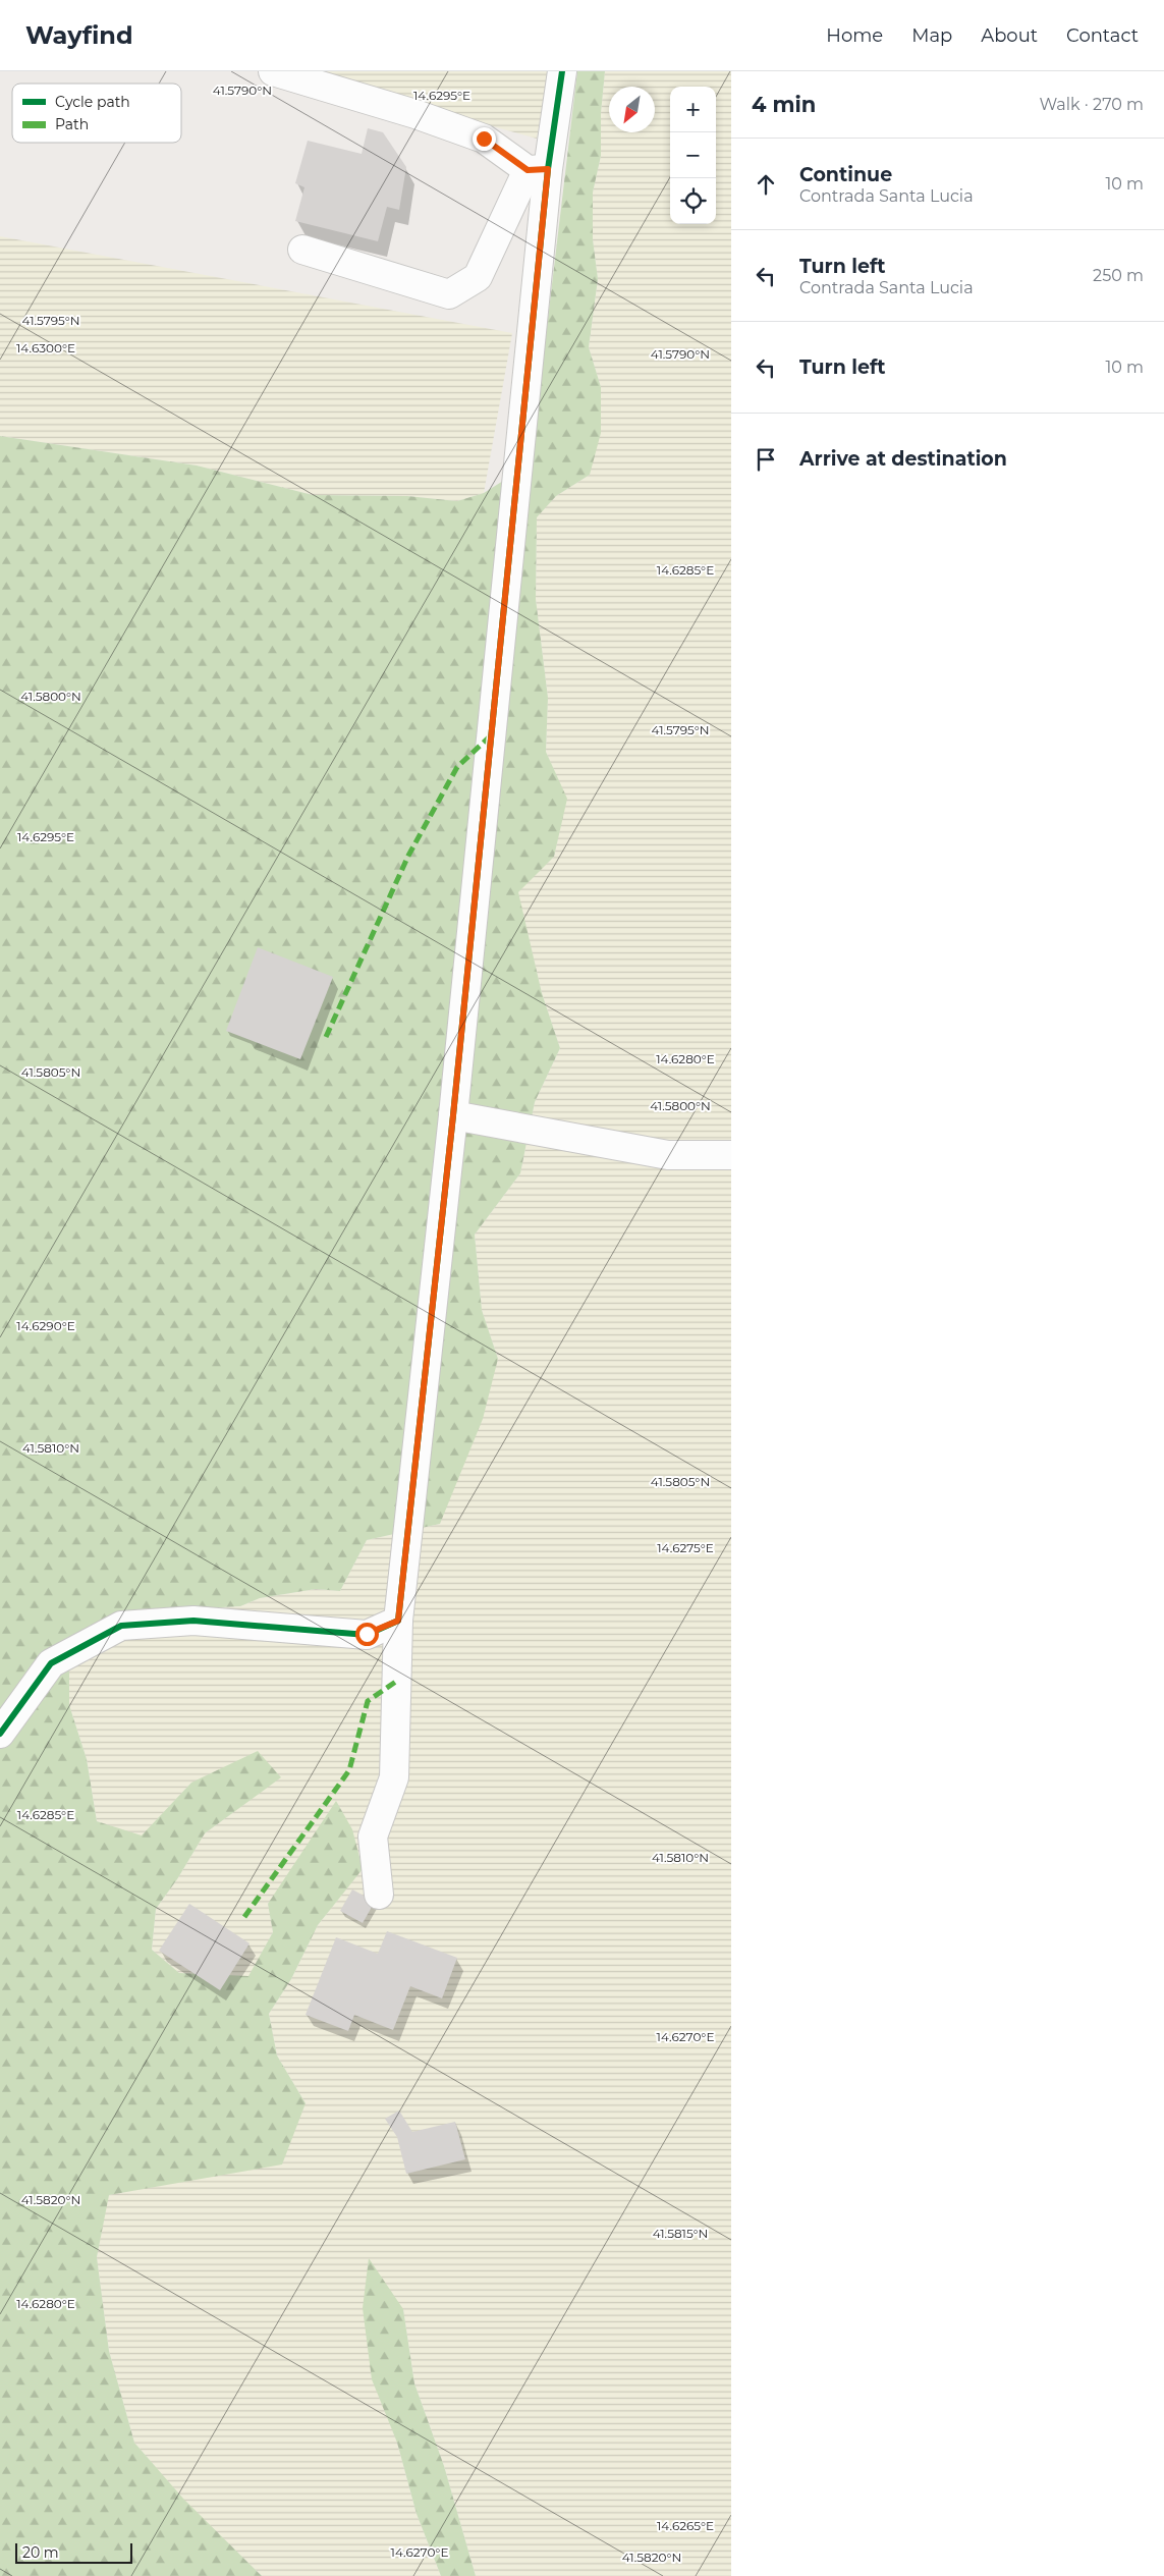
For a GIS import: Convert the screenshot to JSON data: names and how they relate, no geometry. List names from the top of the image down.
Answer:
{
  "legend": ["Cycle path", "Path"],
  "scale_bar": "20 m",
  "north": "bottom left",
  "page": {
    "header": "Wayfind",
    "nav": [
      "Home",
      "Map",
      "About",
      "Contact"
    ],
    "heading": ["4 min", "Walk · 270 m"],
    "map_buttons": ["+", "−"],
    "list": [
      ["Continue", "Contrada Santa Lucia", "10 m"],
      ["Turn left", "Contrada Santa Lucia", "250 m"],
      ["Turn left", "10 m"],
      "Arrive at destination"
    ],
    "scale": "20 m"
  },
  "coordinates": [
    "41.5790°N",
    "14.6295°E",
    "41.5795°N",
    "14.6300°E",
    "14.6285°E",
    "41.5800°N",
    "14.6280°E",
    "41.5805°N",
    "14.6290°E",
    "41.5810°N",
    "14.6275°E",
    "14.6270°E",
    "41.5820°N",
    "41.5815°N",
    "14.6265°E"
  ]
}
